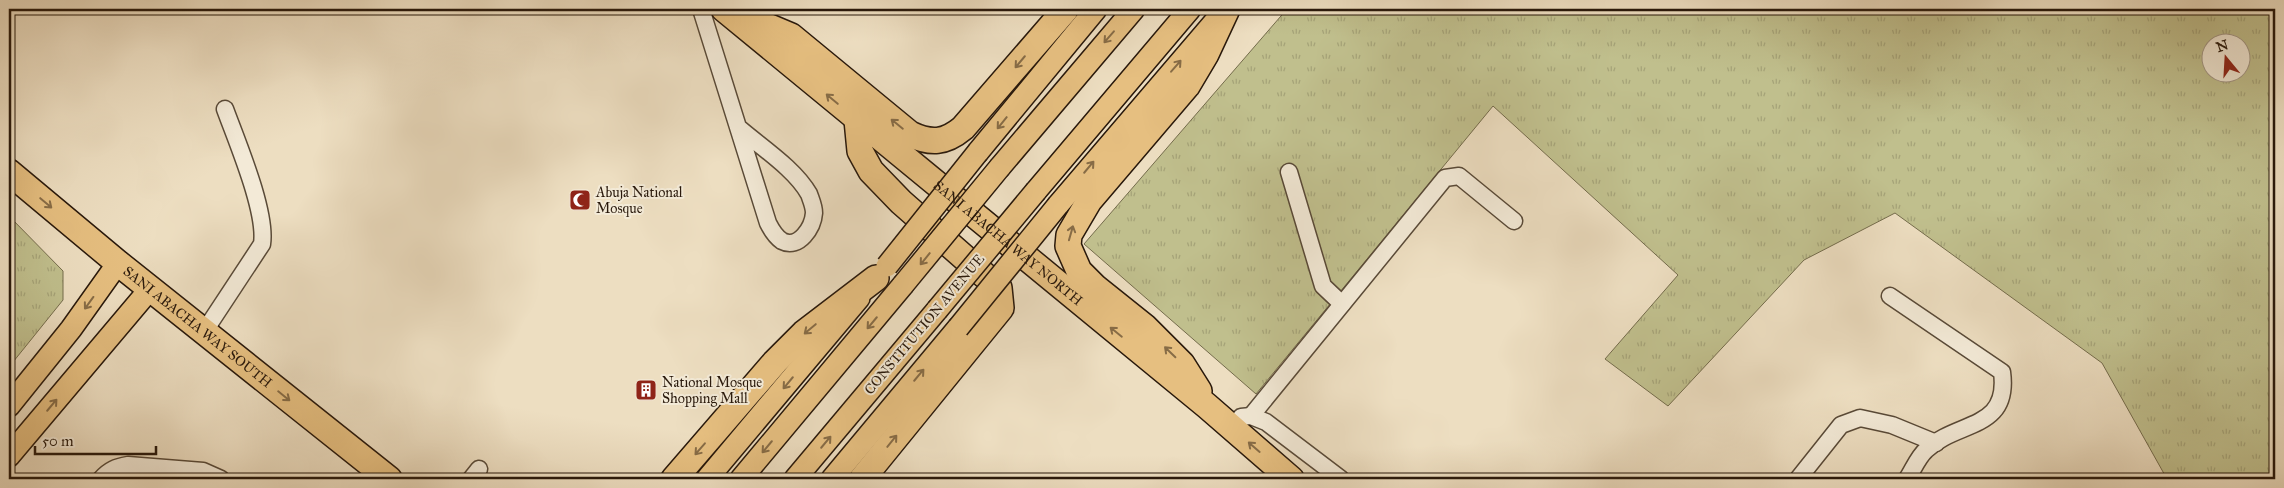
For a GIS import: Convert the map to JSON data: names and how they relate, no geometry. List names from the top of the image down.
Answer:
{
  "streets": {
    "highway": ["SANI ABACHA WAY NORTH", "SANI ABACHA WAY SOUTH"],
    "main road": ["CONSTITUTION AVENUE"]
  },
  "one_way": ["SANI ABACHA WAY NORTH", "SANI ABACHA WAY SOUTH"],
  "places": {
    "mosque": ["Abuja National Mosque"],
    "building": ["National Mosque Shopping Mall"]
  },
  "scale_bar": "50 m",
  "north": "top"
}
